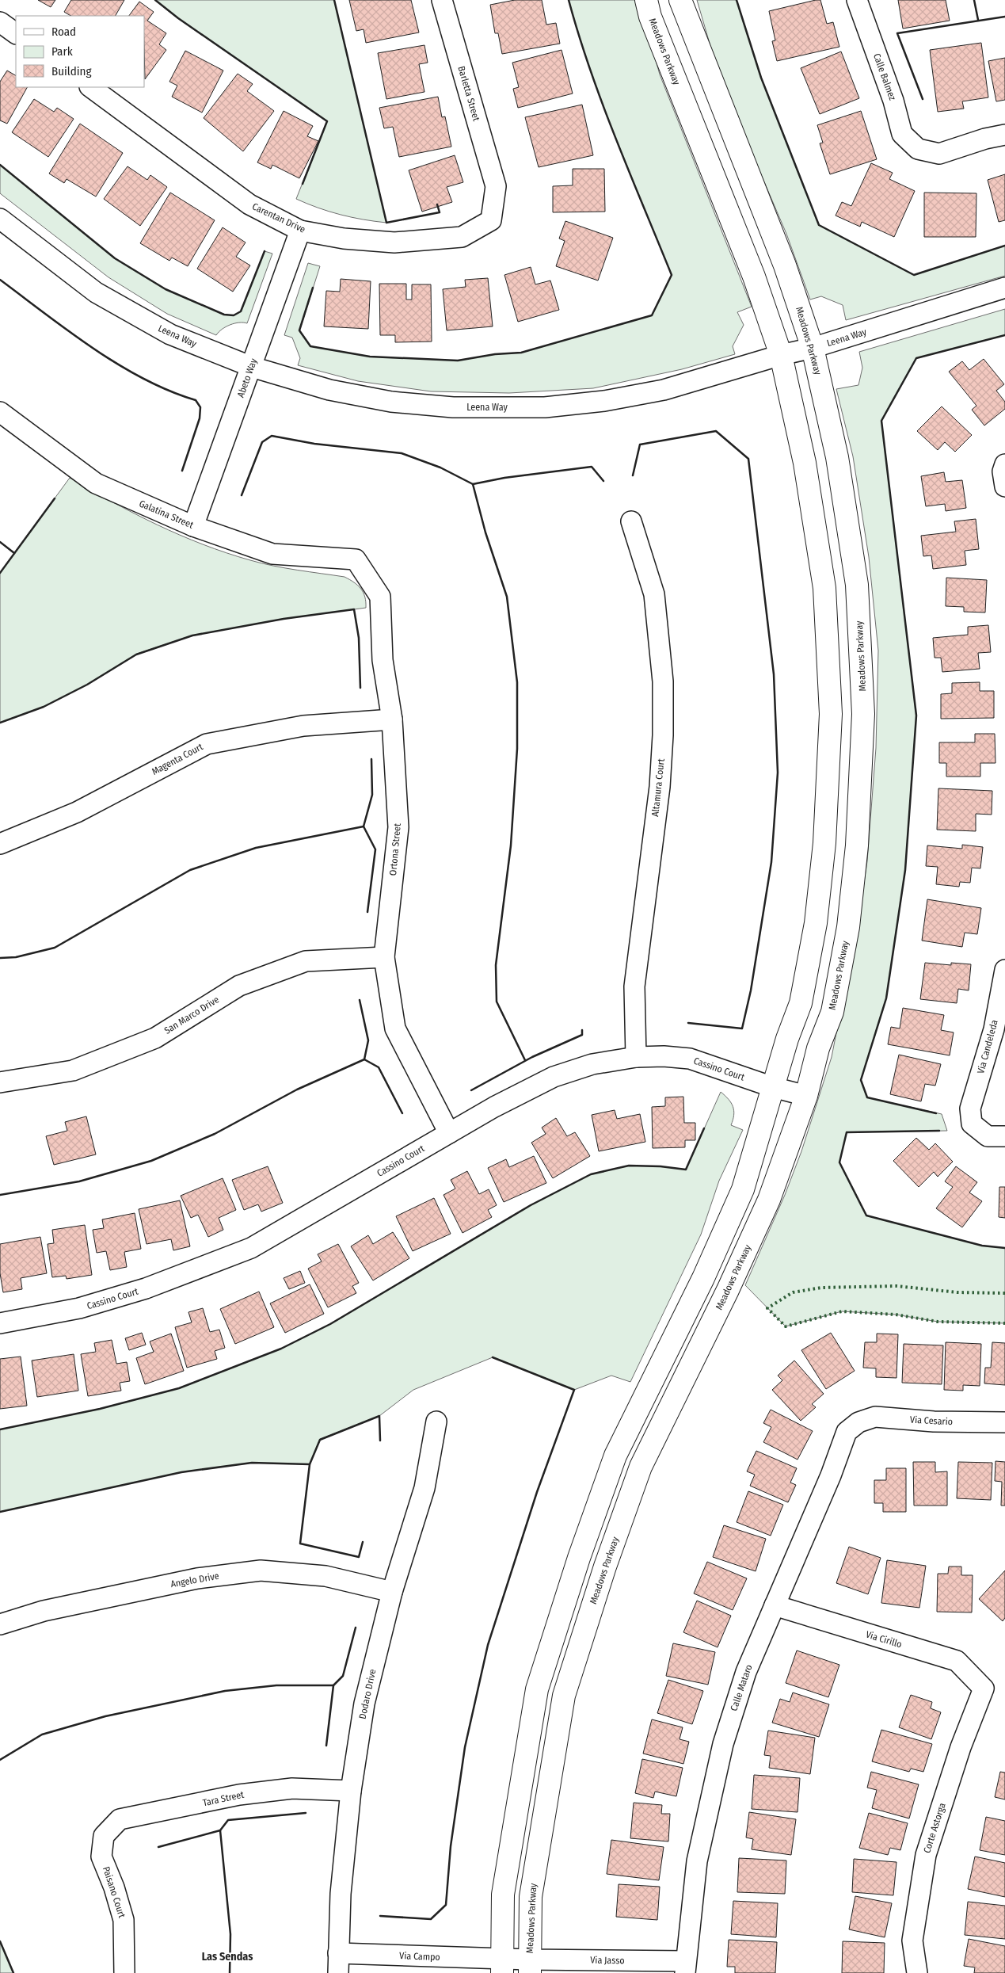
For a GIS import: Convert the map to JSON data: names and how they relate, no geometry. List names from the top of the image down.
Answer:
{
  "streets": {
    "main road": ["Meadows Parkway"],
    "street": [
      "Calle Balmez",
      "Barletta Street",
      "Carentan Drive",
      "Leena Way",
      "Abeto Way",
      "Galatina Street",
      "Magenta Court",
      "Altamura Court",
      "Ortona Street",
      "San Marco Drive",
      "Via Candeleda",
      "Cassino Court",
      "Via Cesario",
      "Angelo Drive",
      "Via Cirillo",
      "Calle Mataro",
      "Dodaro Drive",
      "Tara Street",
      "Corte Astorga",
      "Paisano Court",
      "Via Campo",
      "Via Jasso"
    ]
  },
  "crossings": [
    ["Meadows Parkway", "Leena Way"],
    ["Meadows Parkway", "Cassino Court"],
    ["Meadows Parkway", "Via Campo"],
    ["Meadows Parkway", "Via Jasso"],
    ["Barletta Street", "Carentan Drive"],
    ["Carentan Drive", "Abeto Way"],
    ["Leena Way", "Abeto Way"],
    ["Abeto Way", "Galatina Street"],
    ["Galatina Street", "Ortona Street"],
    ["Magenta Court", "Ortona Street"],
    ["Altamura Court", "Cassino Court"],
    ["Ortona Street", "San Marco Drive"],
    ["Ortona Street", "Cassino Court"],
    ["Via Cesario", "Calle Mataro"],
    ["Angelo Drive", "Dodaro Drive"],
    ["Via Cirillo", "Calle Mataro"],
    ["Via Cirillo", "Corte Astorga"],
    ["Calle Mataro", "Via Jasso"],
    ["Dodaro Drive", "Tara Street"],
    ["Dodaro Drive", "Via Campo"],
    ["Tara Street", "Paisano Court"],
    ["Via Campo", "Via Jasso"]
  ],
  "districts": ["Las Sendas"],
  "legend": ["Road", "Park", "Building"]
}
